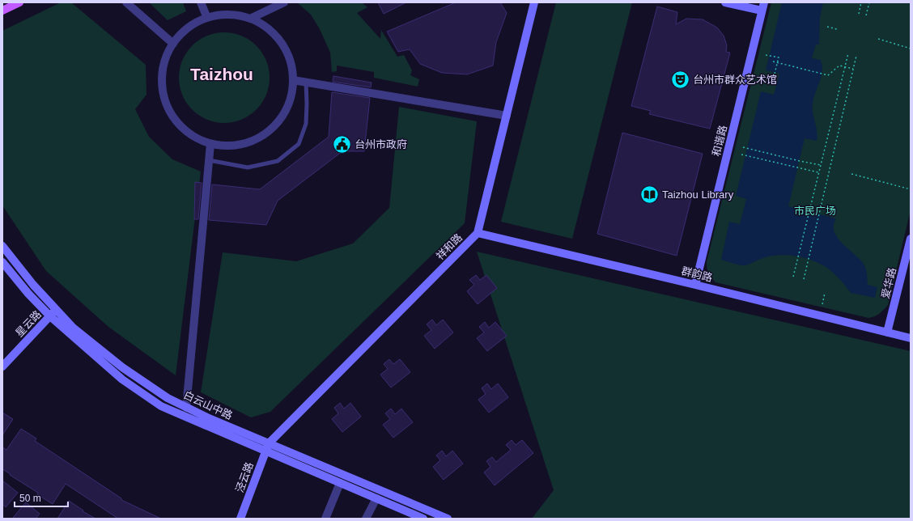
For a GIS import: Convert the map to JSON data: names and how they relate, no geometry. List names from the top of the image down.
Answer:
{
  "streets": {
    "street": [
      "和谐路",
      "祥和路",
      "群韵路",
      "爱华路",
      "星云路",
      "白云山中路",
      "泾云路"
    ]
  },
  "crossings": [
    ["和谐路", "群韵路"],
    ["祥和路", "群韵路"],
    ["祥和路", "白云山中路"],
    ["祥和路", "泾云路"],
    ["群韵路", "爱华路"],
    ["星云路", "白云山中路"],
    ["白云山中路", "泾云路"]
  ],
  "districts": ["Taizhou"],
  "parks": ["市民广场"],
  "places": {
    "theatre": ["台州市群众艺术馆"],
    "public building": ["台州市政府"],
    "library": ["Taizhou Library"]
  },
  "scale_bar": "50 m"
}
